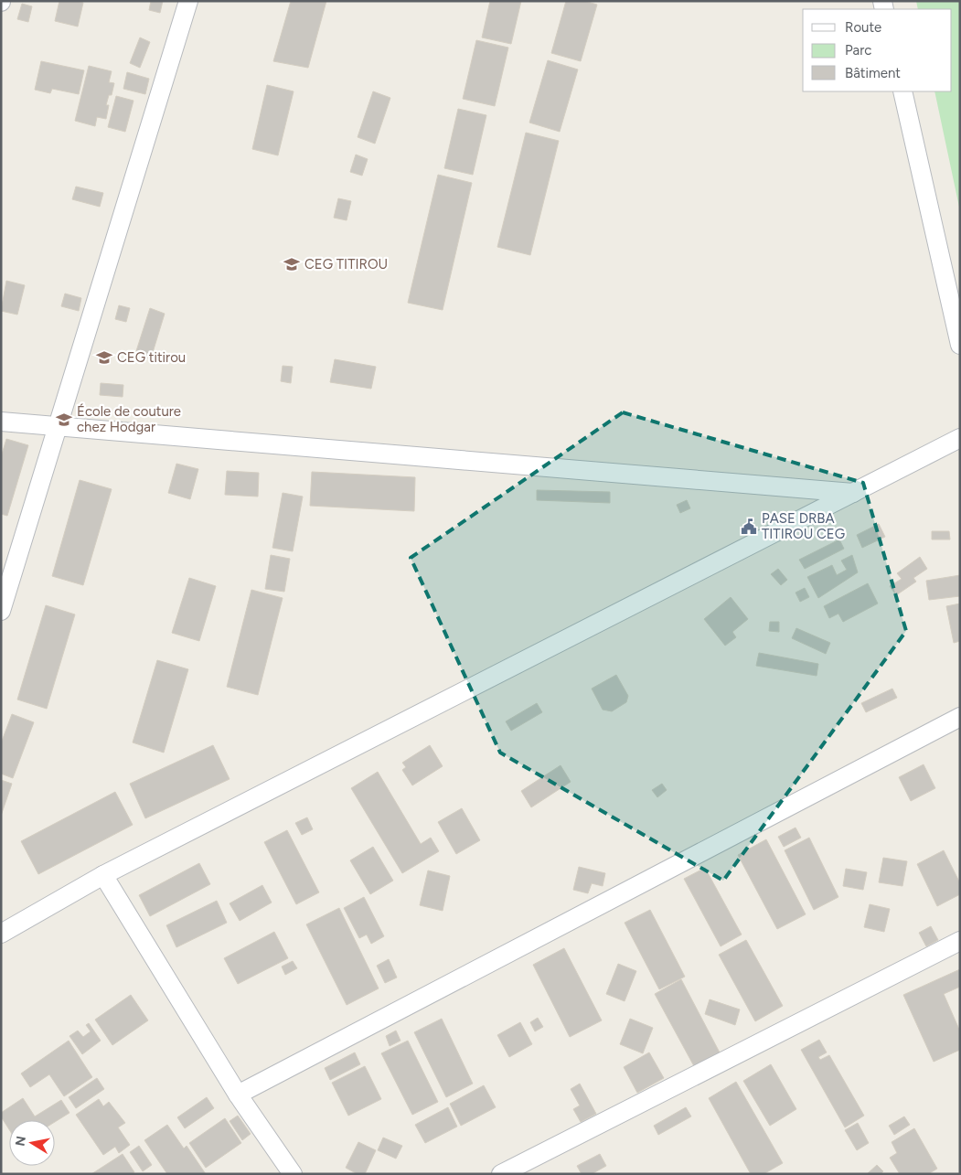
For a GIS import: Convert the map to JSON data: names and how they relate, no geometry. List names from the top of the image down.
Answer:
{
  "places": {
    "school or university": ["CEG TITIROU", "CEG titirou", "École de couture chez Hodgar"],
    "public building": ["PASE DRBA TITIROU CEG"]
  },
  "legend": ["Route", "Parc", "Bâtiment"],
  "north": "left"
}
